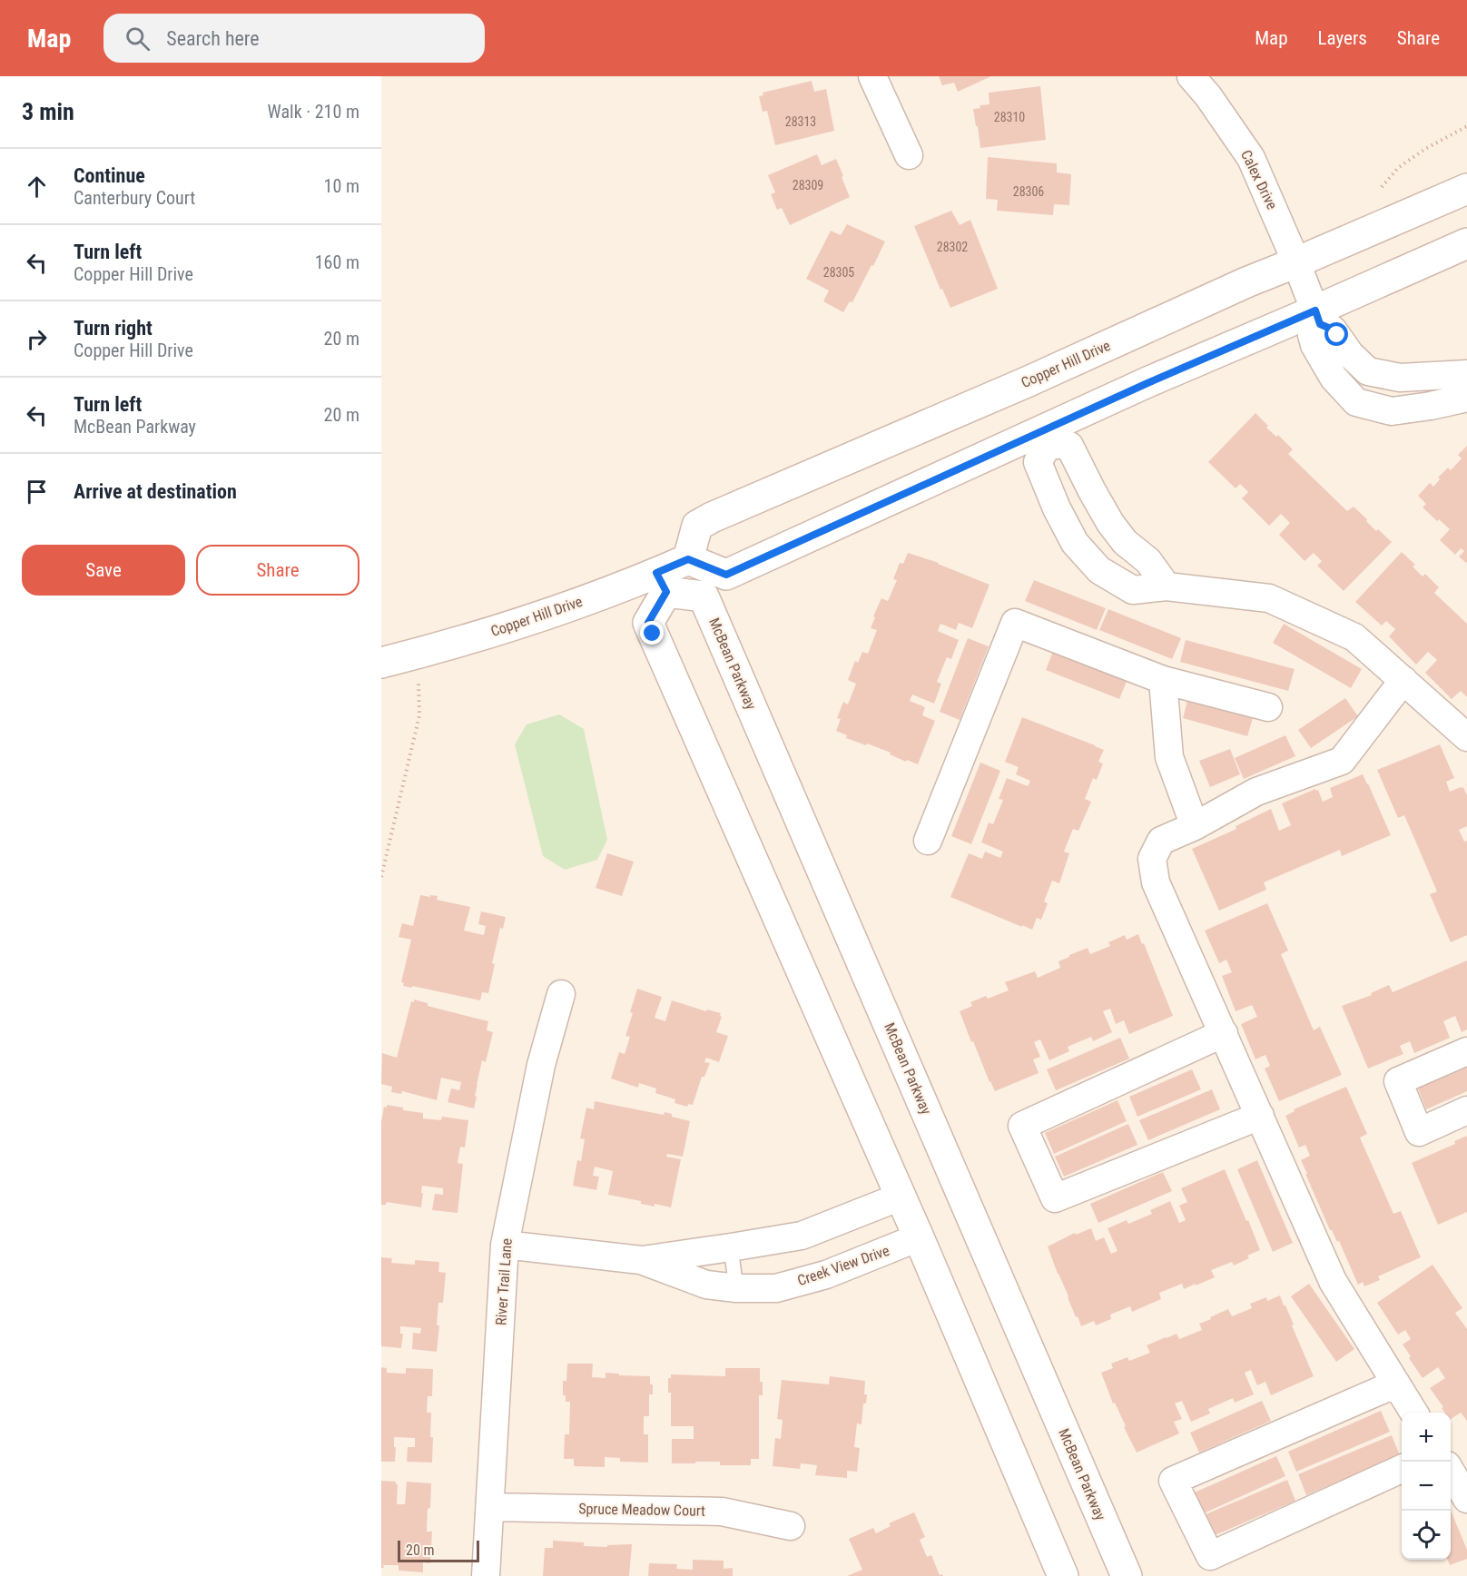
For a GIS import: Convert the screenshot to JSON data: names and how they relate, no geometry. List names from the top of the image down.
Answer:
{
  "streets": {
    "main road": ["Copper Hill Drive", "McBean Parkway"],
    "street": [
      "Calex Drive",
      "Creek View Drive",
      "River Trail Lane",
      "Spruce Meadow Court"
    ]
  },
  "crossings": [
    ["Calex Drive", "Copper Hill Drive"],
    ["Copper Hill Drive", "McBean Parkway"],
    ["Creek View Drive", "River Trail Lane"],
    ["River Trail Lane", "Spruce Meadow Court"]
  ],
  "house_numbers": [
    "28310",
    "28313",
    "28309",
    "28306",
    "28302",
    "28305"
  ],
  "scale_bar": "20 m",
  "page": {
    "header": "Map",
    "search": "Search here",
    "nav": ["Map", "Layers", "Share"],
    "heading": ["3 min", "Walk · 210 m"],
    "list": [
      ["Continue", "Canterbury Court", "10 m"],
      ["Turn left", "Copper Hill Drive", "160 m"],
      ["Turn right", "Copper Hill Drive", "20 m"],
      ["Turn left", "McBean Parkway", "20 m"],
      "Arrive at destination"
    ],
    "buttons": ["Save", "Share"],
    "map_buttons": ["+", "−"],
    "scale": "20 m"
  }
}
